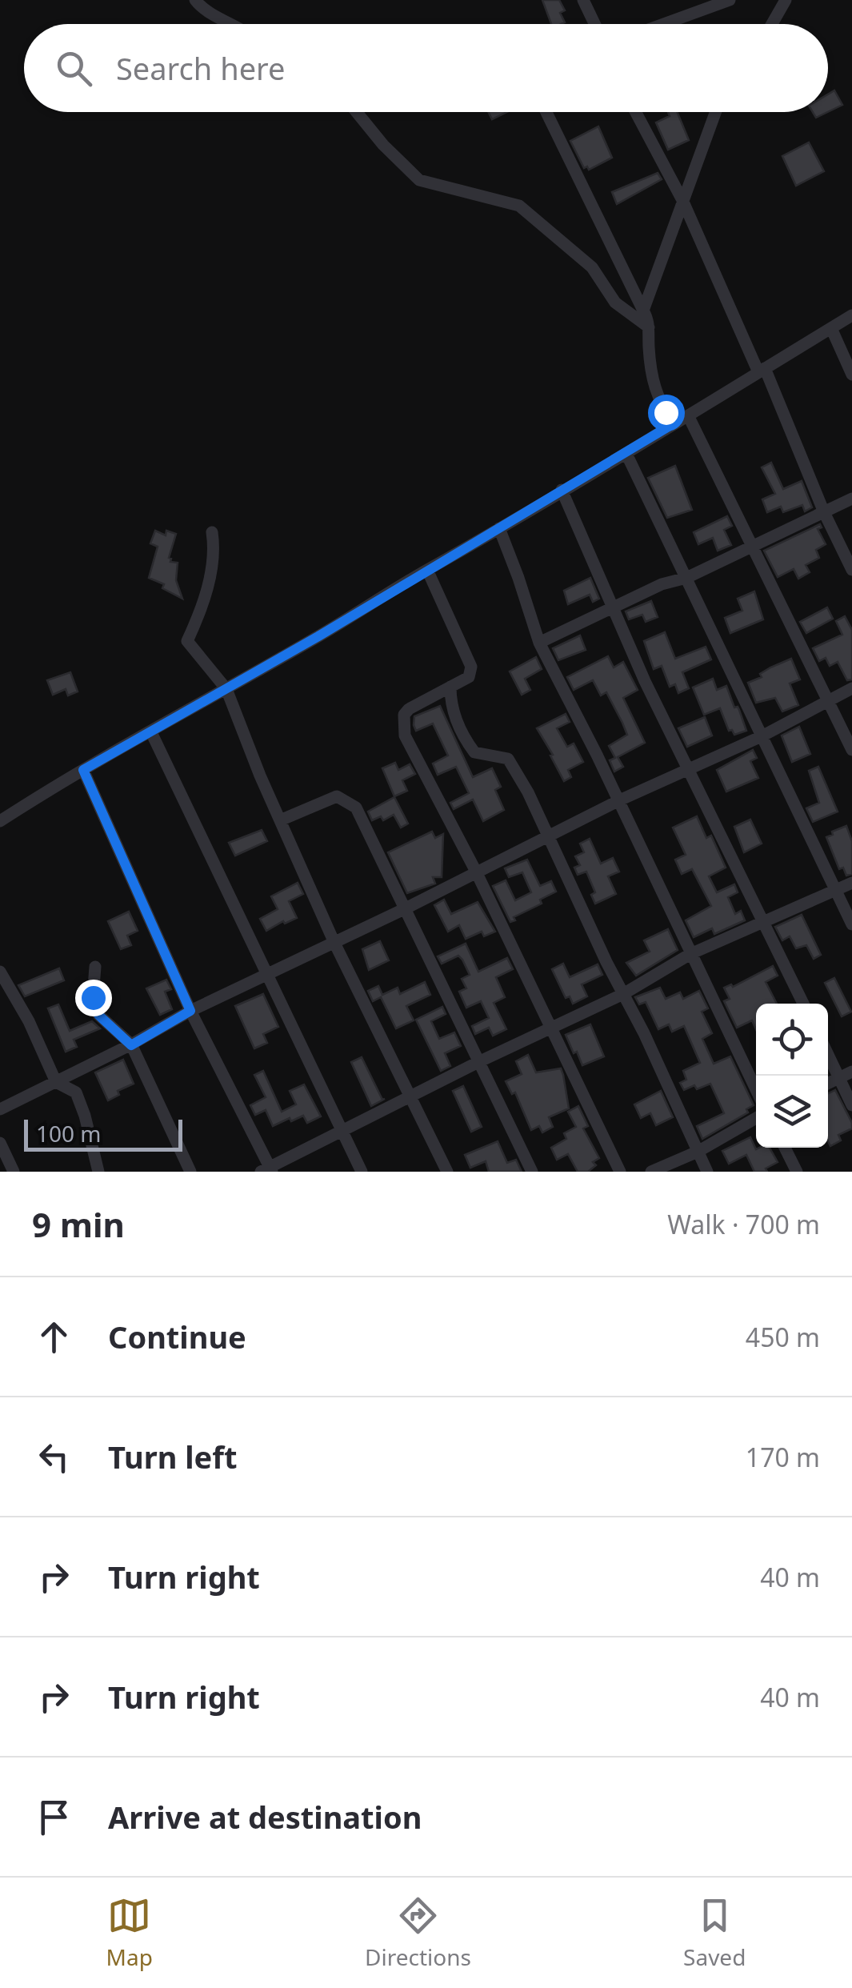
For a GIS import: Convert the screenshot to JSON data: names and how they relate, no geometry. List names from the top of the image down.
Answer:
{
  "scale_bar": "100 m",
  "page": {
    "search": "Search here",
    "scale": "100 m",
    "heading": ["9 min", "Walk · 700 m"],
    "list": [
      ["Continue", "450 m"],
      ["Turn left", "170 m"],
      ["Turn right", "40 m"],
      ["Turn right", "40 m"],
      "Arrive at destination"
    ],
    "nav": ["Map", "Directions", "Saved"]
  }
}
